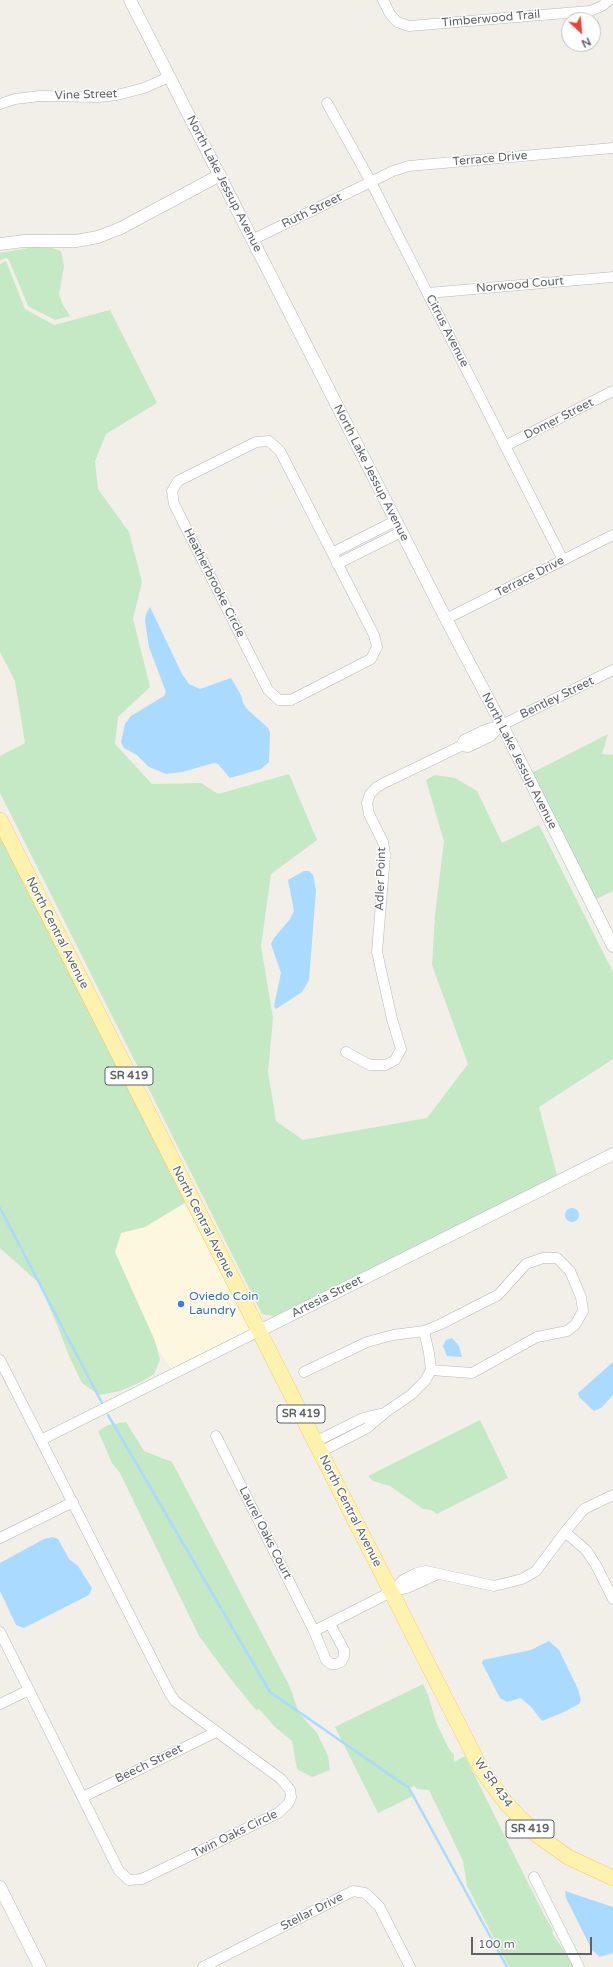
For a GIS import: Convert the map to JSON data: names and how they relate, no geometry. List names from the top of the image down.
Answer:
{
  "streets": {
    "main road": ["North Central Avenue", "SR 419", "W SR 434"],
    "street": [
      "Timberwood Trail",
      "Vine Street",
      "Terrace Drive",
      "North Lake Jessup Avenue",
      "Ruth Street",
      "Norwood Court",
      "Citrus Avenue",
      "Domer Street",
      "Heatherbrooke Circle",
      "Bentley Street",
      "Adler Point",
      "Artesia Street",
      "Laurel Oaks Court",
      "Beech Street",
      "Twin Oaks Circle",
      "Stellar Drive"
    ]
  },
  "crossings": [
    ["Vine Street", "North Lake Jessup Avenue"],
    ["Terrace Drive", "North Lake Jessup Avenue"],
    ["Terrace Drive", "Ruth Street"],
    ["Terrace Drive", "Citrus Avenue"],
    ["North Lake Jessup Avenue", "Ruth Street"],
    ["North Lake Jessup Avenue", "Bentley Street"],
    ["North Lake Jessup Avenue", "Adler Point"],
    ["Ruth Street", "Citrus Avenue"],
    ["Norwood Court", "Citrus Avenue"],
    ["Citrus Avenue", "Domer Street"],
    ["Bentley Street", "Adler Point"],
    ["North Central Avenue", "Artesia Street"],
    ["North Central Avenue", "W SR 434"],
    ["Artesia Street", "Twin Oaks Circle"],
    ["Beech Street", "Twin Oaks Circle"]
  ],
  "places": ["Oviedo Coin Laundry"],
  "scale_bar": "100 m",
  "north": "bottom right"
}
